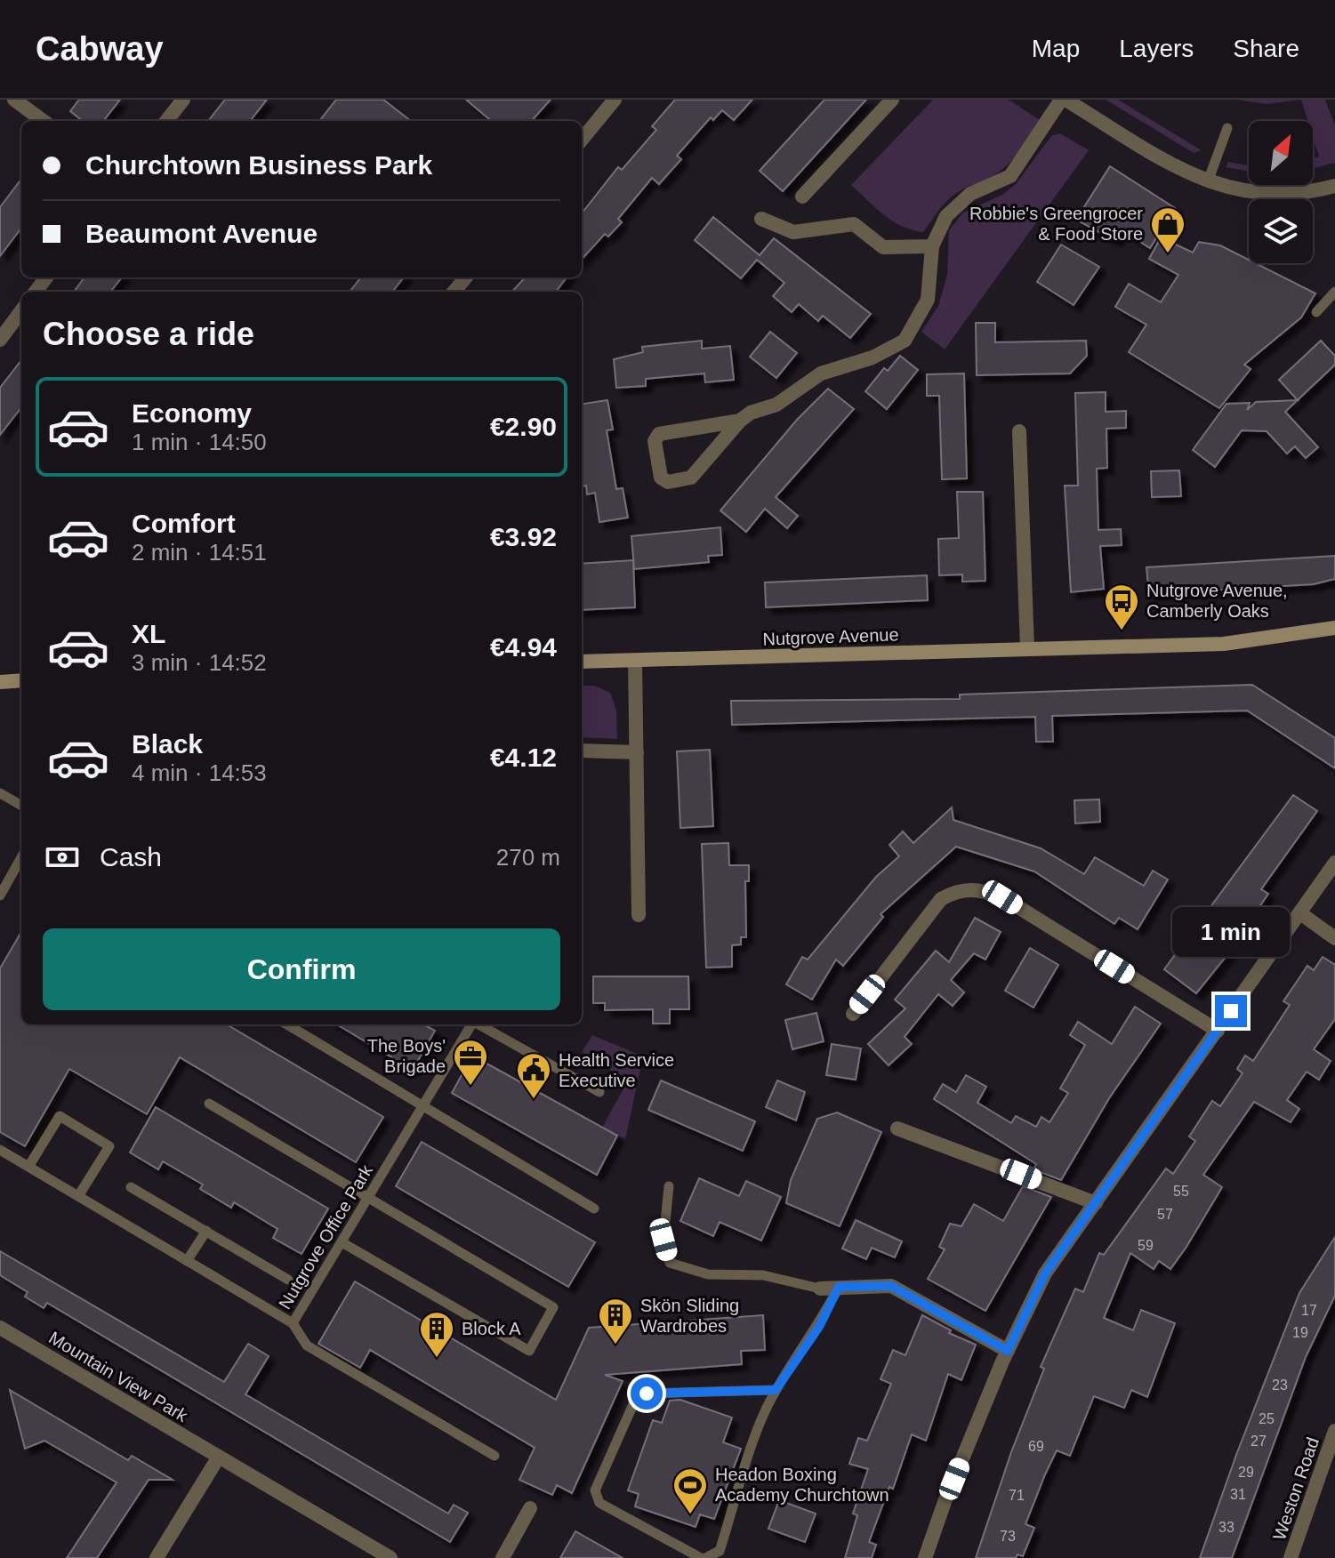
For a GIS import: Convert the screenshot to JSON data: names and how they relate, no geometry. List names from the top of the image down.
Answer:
{
  "streets": {
    "main road": ["Nutgrove Avenue"],
    "street": ["Mountain View Park", "Weston Road"],
    "lane": ["Nutgrove Office Park"]
  },
  "places": {
    "shop": ["Robbie's Greengrocer & Food Store"],
    "bus stop": ["Nutgrove Avenue, Camberly Oaks"],
    "office": ["The Boys' Brigade"],
    "public building": ["Health Service Executive"],
    "building": ["Skön Sliding Wardrobes", "Block A"],
    "sports": ["Headon Boxing Academy Churchtown"]
  },
  "house_numbers": [
    "55",
    "57",
    "59",
    "17",
    "19",
    "23",
    "25",
    "27",
    "69",
    "29",
    "31",
    "71",
    "33",
    "73"
  ],
  "north": "top right",
  "page": {
    "header": "Cabway",
    "nav": ["Map", "Layers", "Share"],
    "banner": ["Churchtown Business Park", "Beaumont Avenue"],
    "heading": "Choose a ride",
    "list": [
      {
        "name": "Economy",
        "note": "1 min · 14:50",
        "value": "€2.90"
      },
      {
        "name": "Comfort",
        "note": "2 min · 14:51",
        "value": "€3.92"
      },
      {
        "name": "XL",
        "note": "3 min · 14:52",
        "value": "€4.94"
      },
      {
        "name": "Black",
        "note": "4 min · 14:53",
        "value": "€4.12"
      }
    ],
    "pay": ["Cash", "270 m"],
    "bubble": "1 min",
    "buttons": "Confirm"
  }
}
